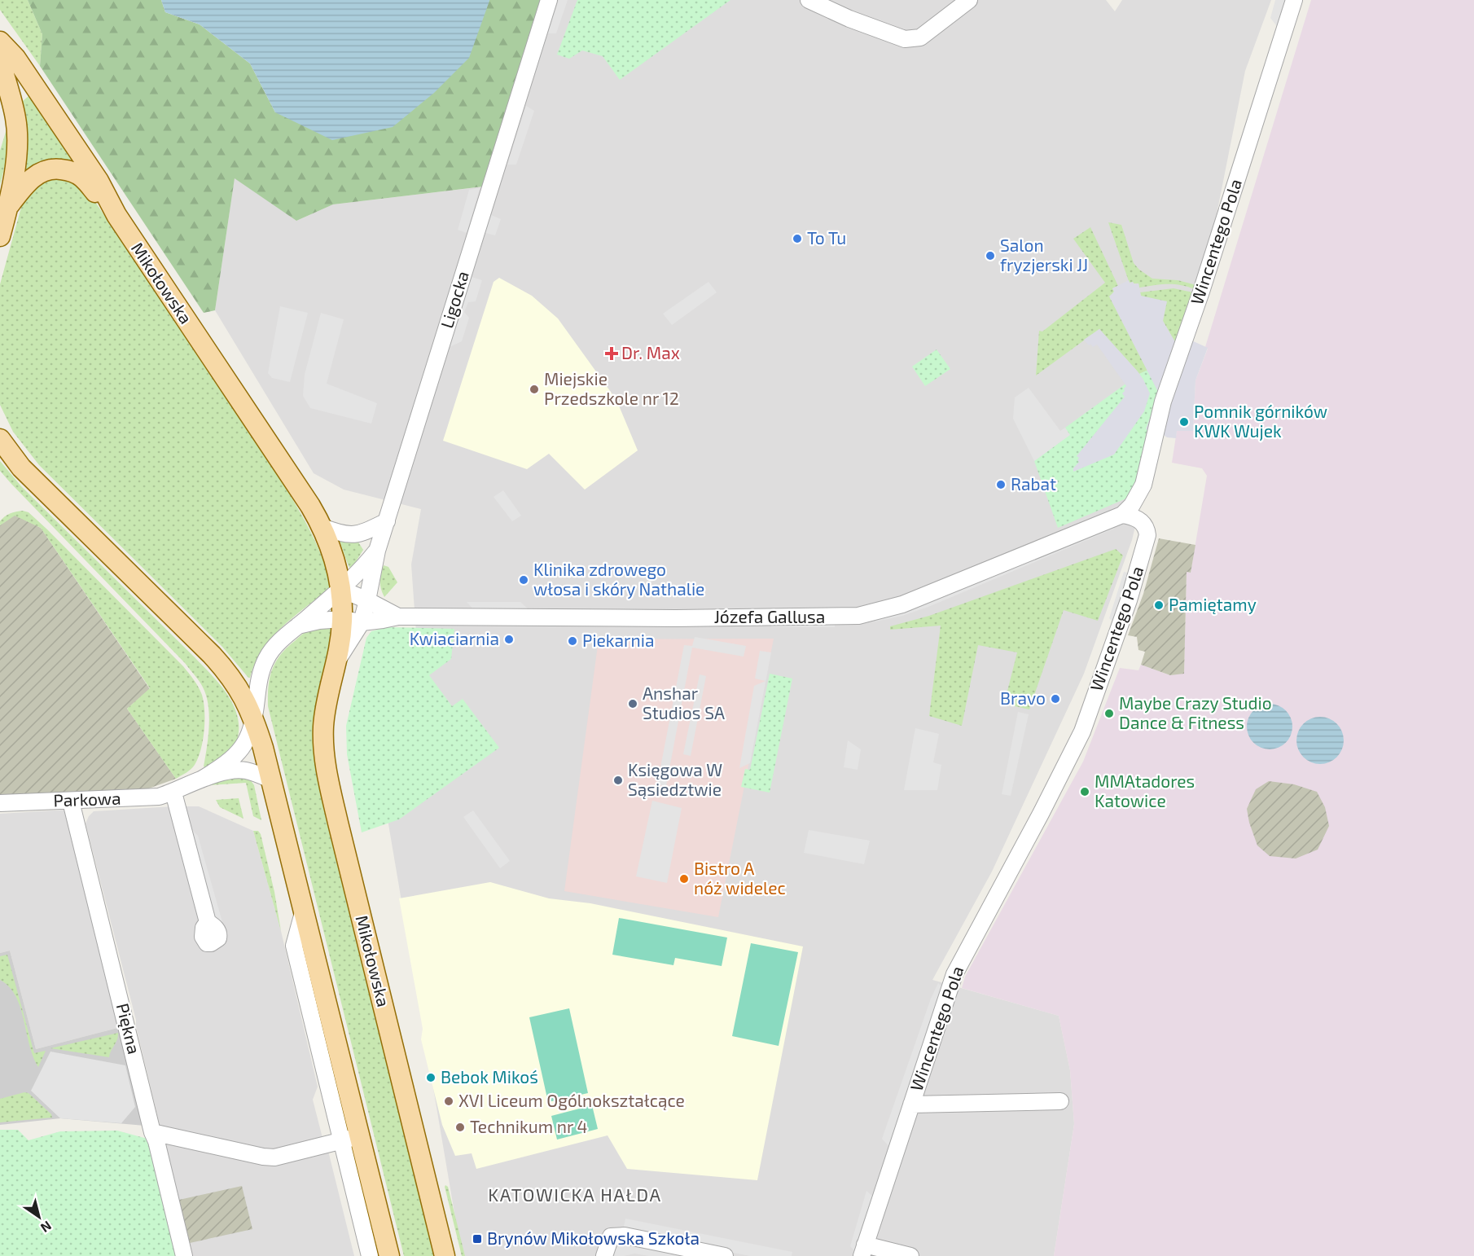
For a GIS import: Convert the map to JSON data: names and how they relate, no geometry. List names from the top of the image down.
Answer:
{
  "streets": {
    "main road": ["Mikołowska"],
    "street": [
      "Wincentego Pola",
      "Ligocka",
      "Józefa Gallusa",
      "Parkowa",
      "Piękna"
    ]
  },
  "crossings": [
    ["Wincentego Pola", "Józefa Gallusa"],
    ["Mikołowska", "Ligocka"],
    ["Mikołowska", "Józefa Gallusa"],
    ["Ligocka", "Józefa Gallusa"],
    ["Parkowa", "Piękna"]
  ],
  "districts": ["KATOWICKA HAŁDA"],
  "places": {
    "other": [
      "To Tu",
      "Salon fryzjerski JJ",
      "Miejskie Przedszkole nr 12",
      "Pomnik górników KWK Wujek",
      "Rabat",
      "Klinika zdrowego włosa i skóry Nathalie",
      "Pamiętamy",
      "Kwiaciarnia",
      "Piekarnia",
      "Bravo",
      "Anshar Studios SA",
      "Maybe Crazy Studio Dance & Fitness",
      "Księgowa W Sąsiedztwie",
      "MMAtadores Katowice",
      "Bistro A nóż widelec",
      "Bebok Mikoś",
      "XVI Liceum Ogólnokształcące",
      "Technikum nr 4"
    ],
    "health": ["Dr. Max"],
    "transit": ["Brynów Mikołowska Szkoła"]
  },
  "north": "bottom right"
}
